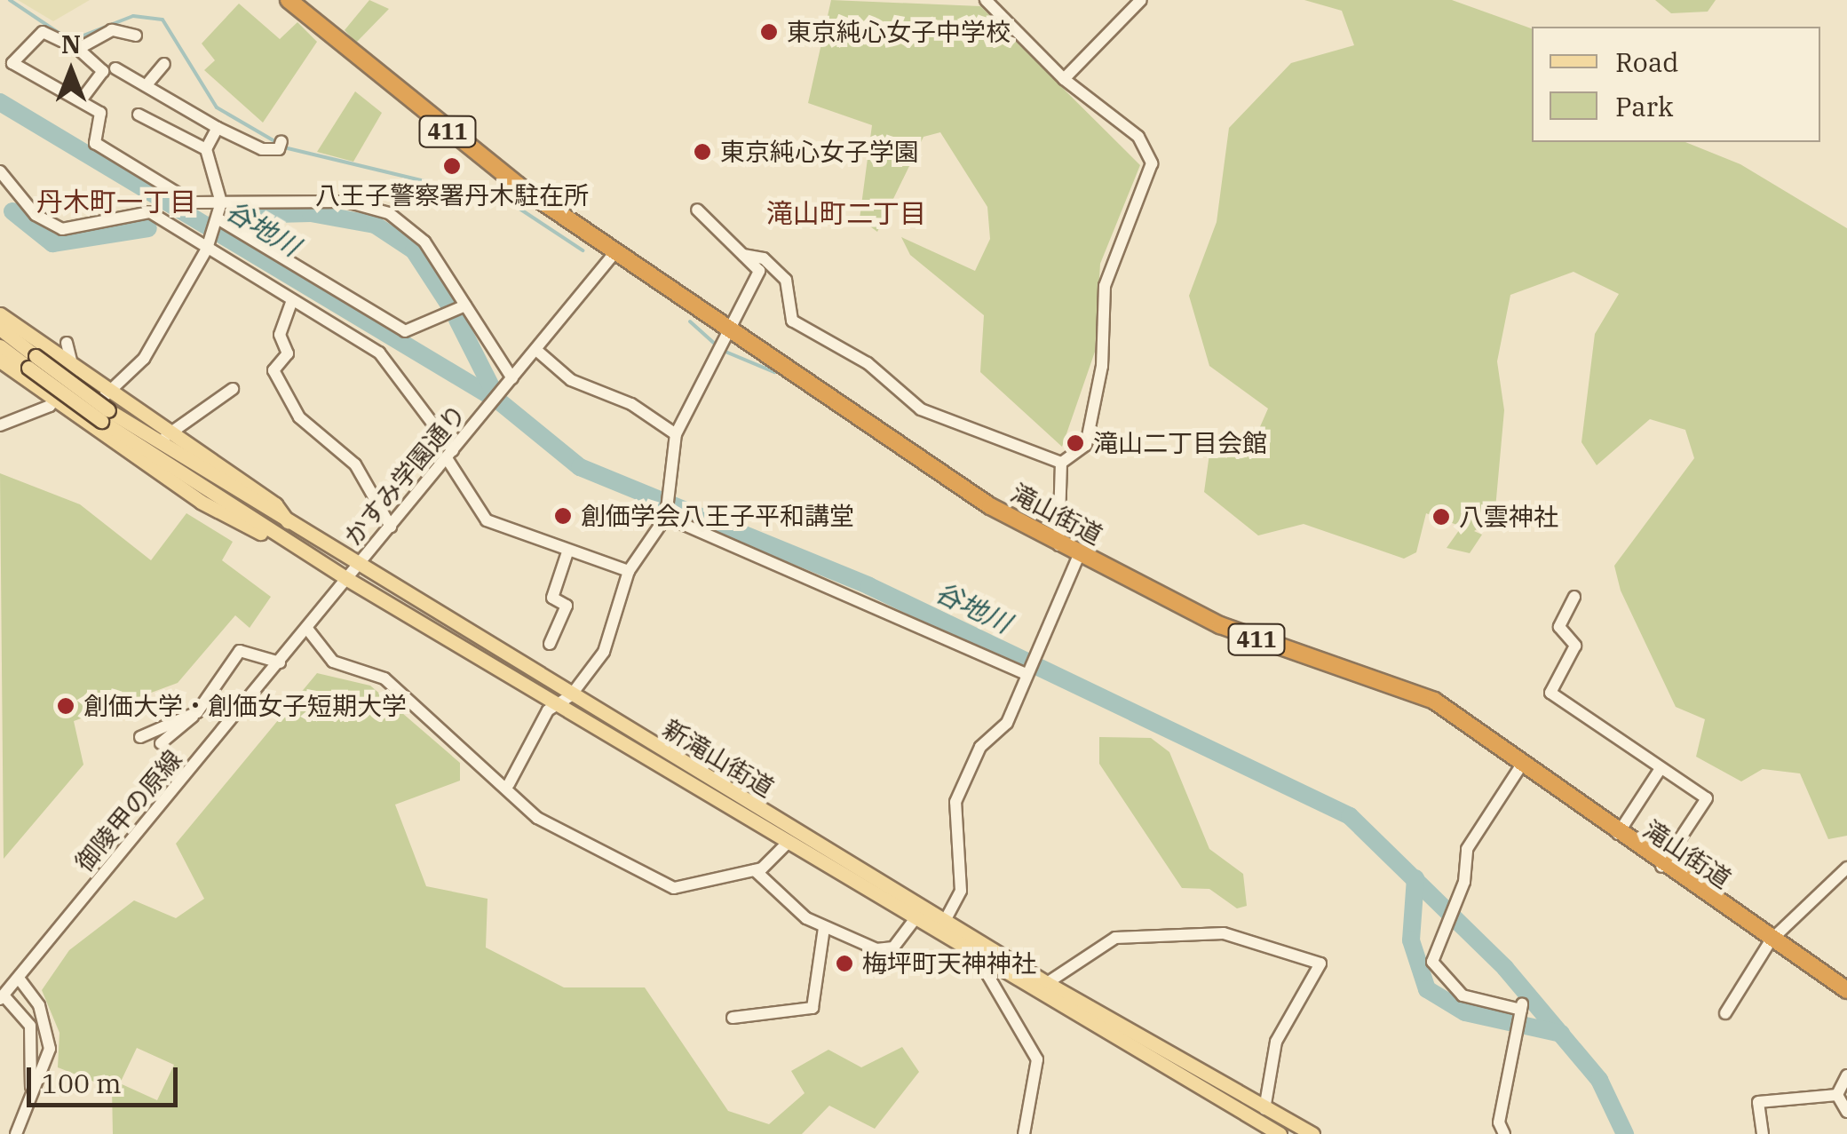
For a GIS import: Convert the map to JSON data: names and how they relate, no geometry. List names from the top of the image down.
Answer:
{
  "streets": {
    "highway": ["411", "滝山街道"],
    "main road": ["新滝山街道"],
    "street": ["かすみ学園通り", "御陵甲の原線"]
  },
  "crossings": [
    ["かすみ学園通り", "新滝山街道"],
    ["かすみ学園通り", "御陵甲の原線"],
    ["新滝山街道", "御陵甲の原線"]
  ],
  "districts": ["丹木町一丁目", "滝山町二丁目"],
  "water": ["谷地川"],
  "places": [
    "東京純心女子中学校",
    "東京純心女子学園",
    "八王子警察署丹木駐在所",
    "滝山二丁目会館",
    "創価学会八王子平和講堂",
    "八雲神社",
    "創価大学・創価女子短期大学",
    "梅坪町天神神社"
  ],
  "legend": ["Road", "Park"],
  "scale_bar": "100 m",
  "north": "top"
}
